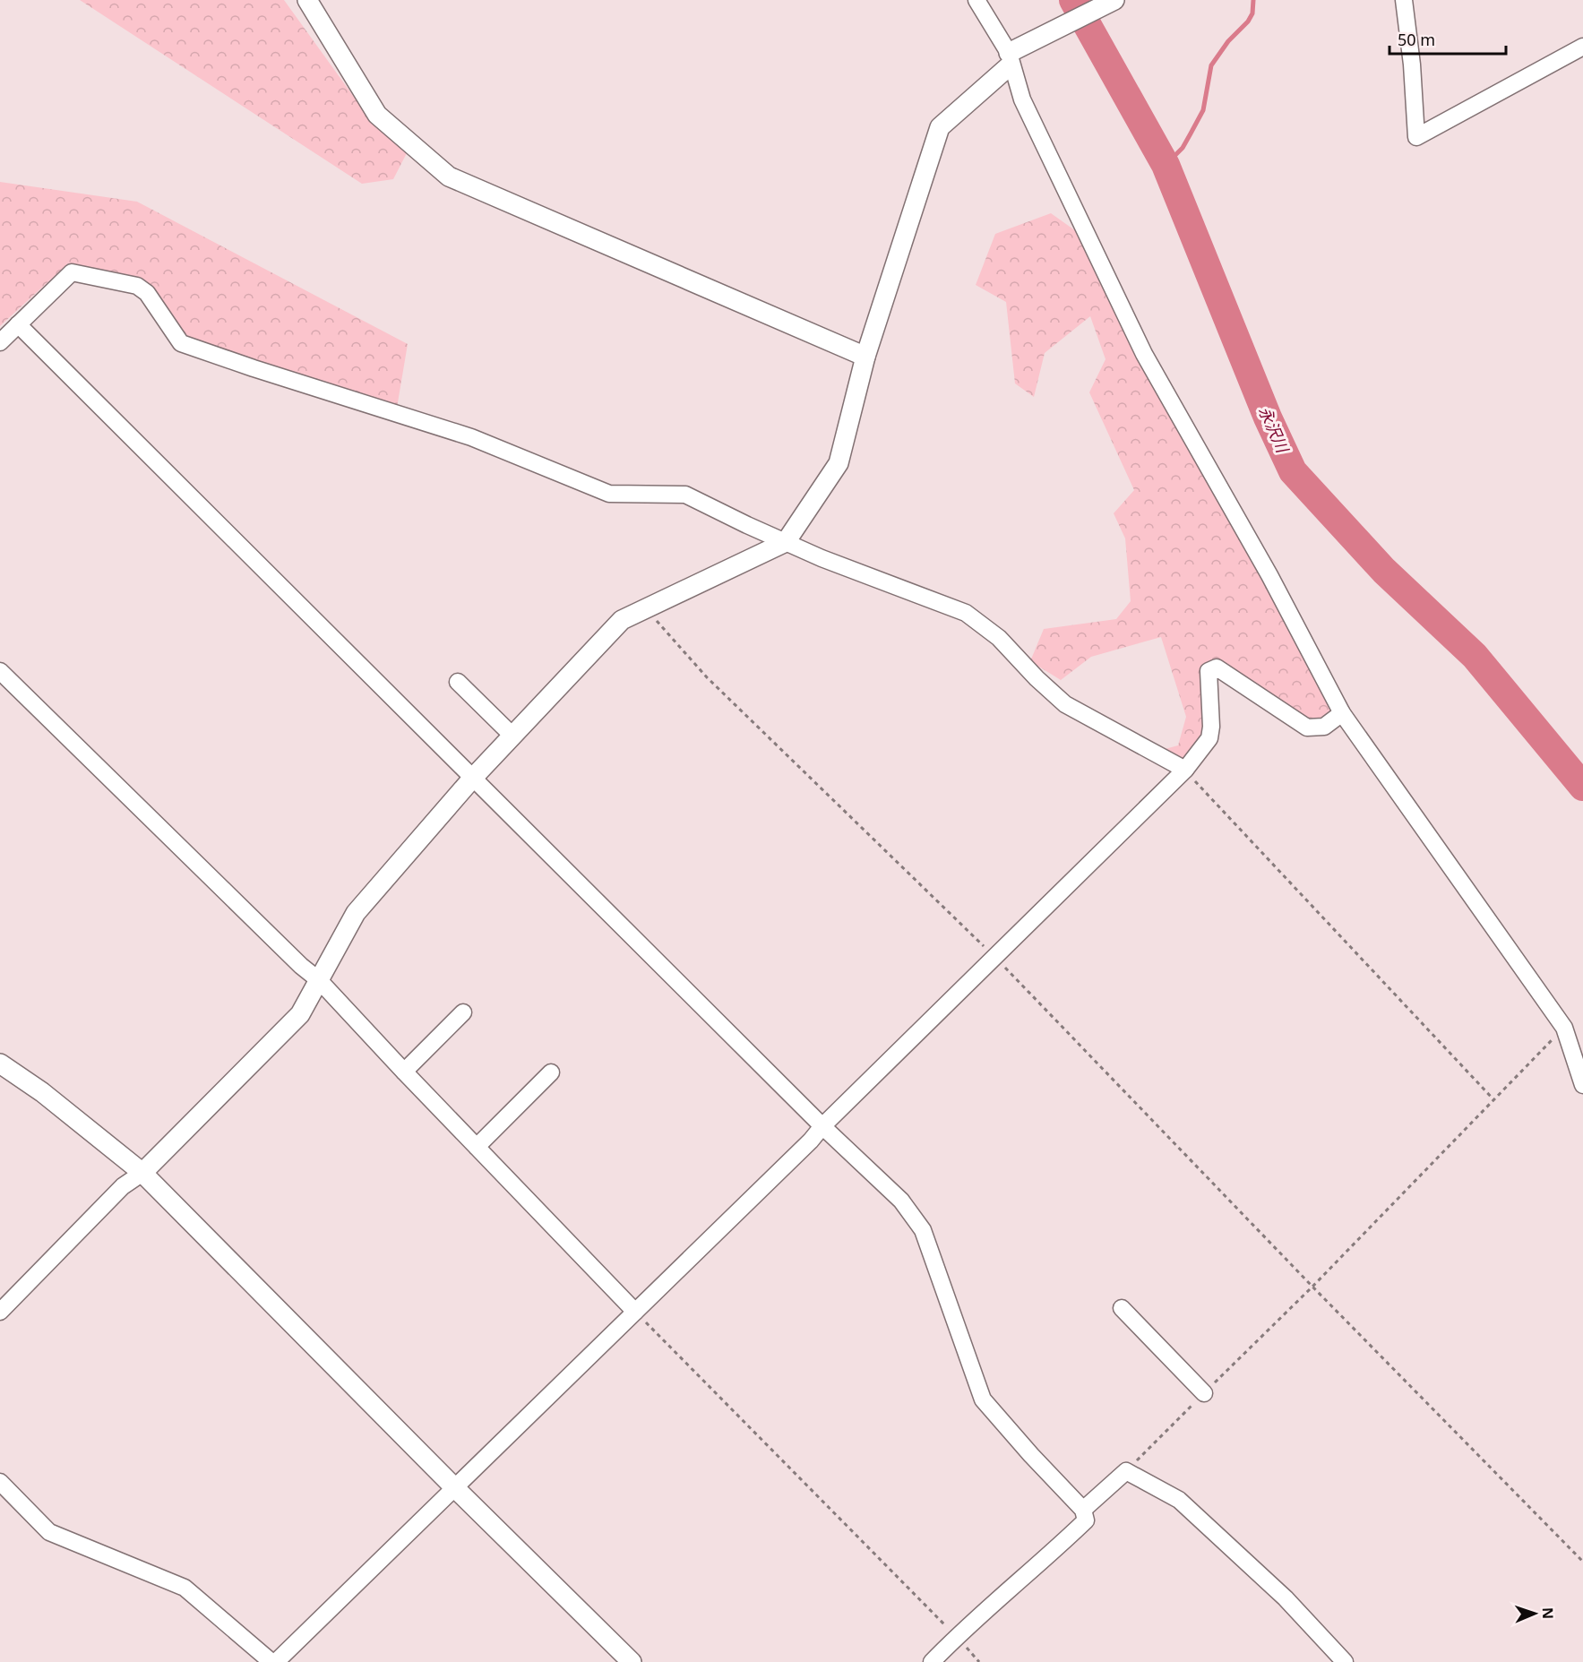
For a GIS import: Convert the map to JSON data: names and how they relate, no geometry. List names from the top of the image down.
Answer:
{
  "water": ["永沢川"],
  "scale_bar": "50 m",
  "north": "right"
}
